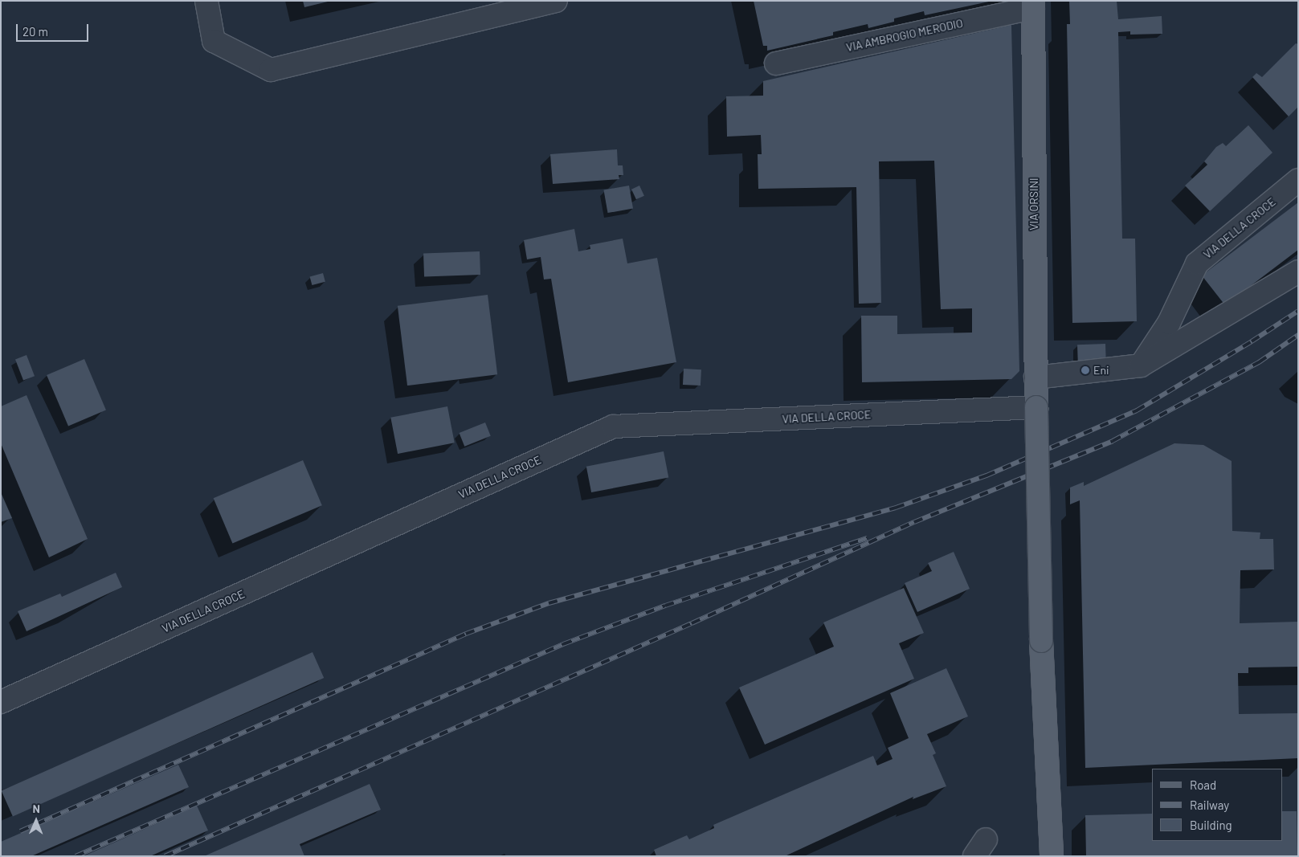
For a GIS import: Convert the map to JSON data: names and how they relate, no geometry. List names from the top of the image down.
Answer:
{
  "streets": {
    "main road": ["VIA ORSINI"],
    "street": ["VIA AMBROGIO MERODIO", "VIA DELLA CROCE"]
  },
  "crossings": [
    ["VIA AMBROGIO MERODIO", "VIA ORSINI"],
    ["VIA ORSINI", "VIA DELLA CROCE"]
  ],
  "places": ["Eni"],
  "legend": ["Road", "Railway", "Building"],
  "scale_bar": "20 m",
  "north": "top"
}
